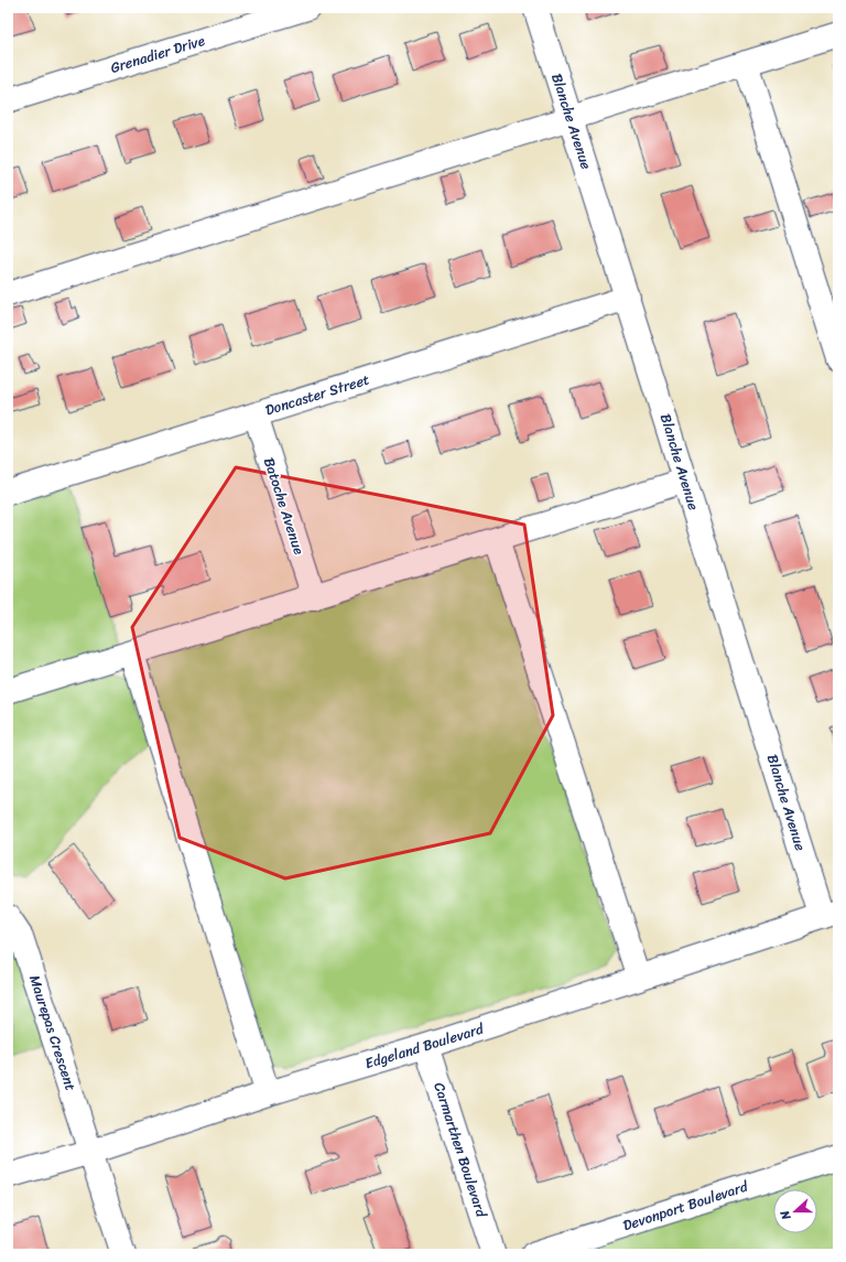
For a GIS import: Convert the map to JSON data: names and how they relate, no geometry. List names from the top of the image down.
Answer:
{
  "streets": {
    "street": [
      "Grenadier Drive",
      "Blanche Avenue",
      "Doncaster Street",
      "Batoche Avenue",
      "Maurepas Crescent",
      "Edgeland Boulevard",
      "Carmarthen Boulevard",
      "Devonport Boulevard"
    ]
  },
  "crossings": [
    ["Blanche Avenue", "Doncaster Street"],
    ["Blanche Avenue", "Edgeland Boulevard"],
    ["Doncaster Street", "Batoche Avenue"],
    ["Maurepas Crescent", "Edgeland Boulevard"],
    ["Edgeland Boulevard", "Carmarthen Boulevard"]
  ],
  "north": "left"
}
